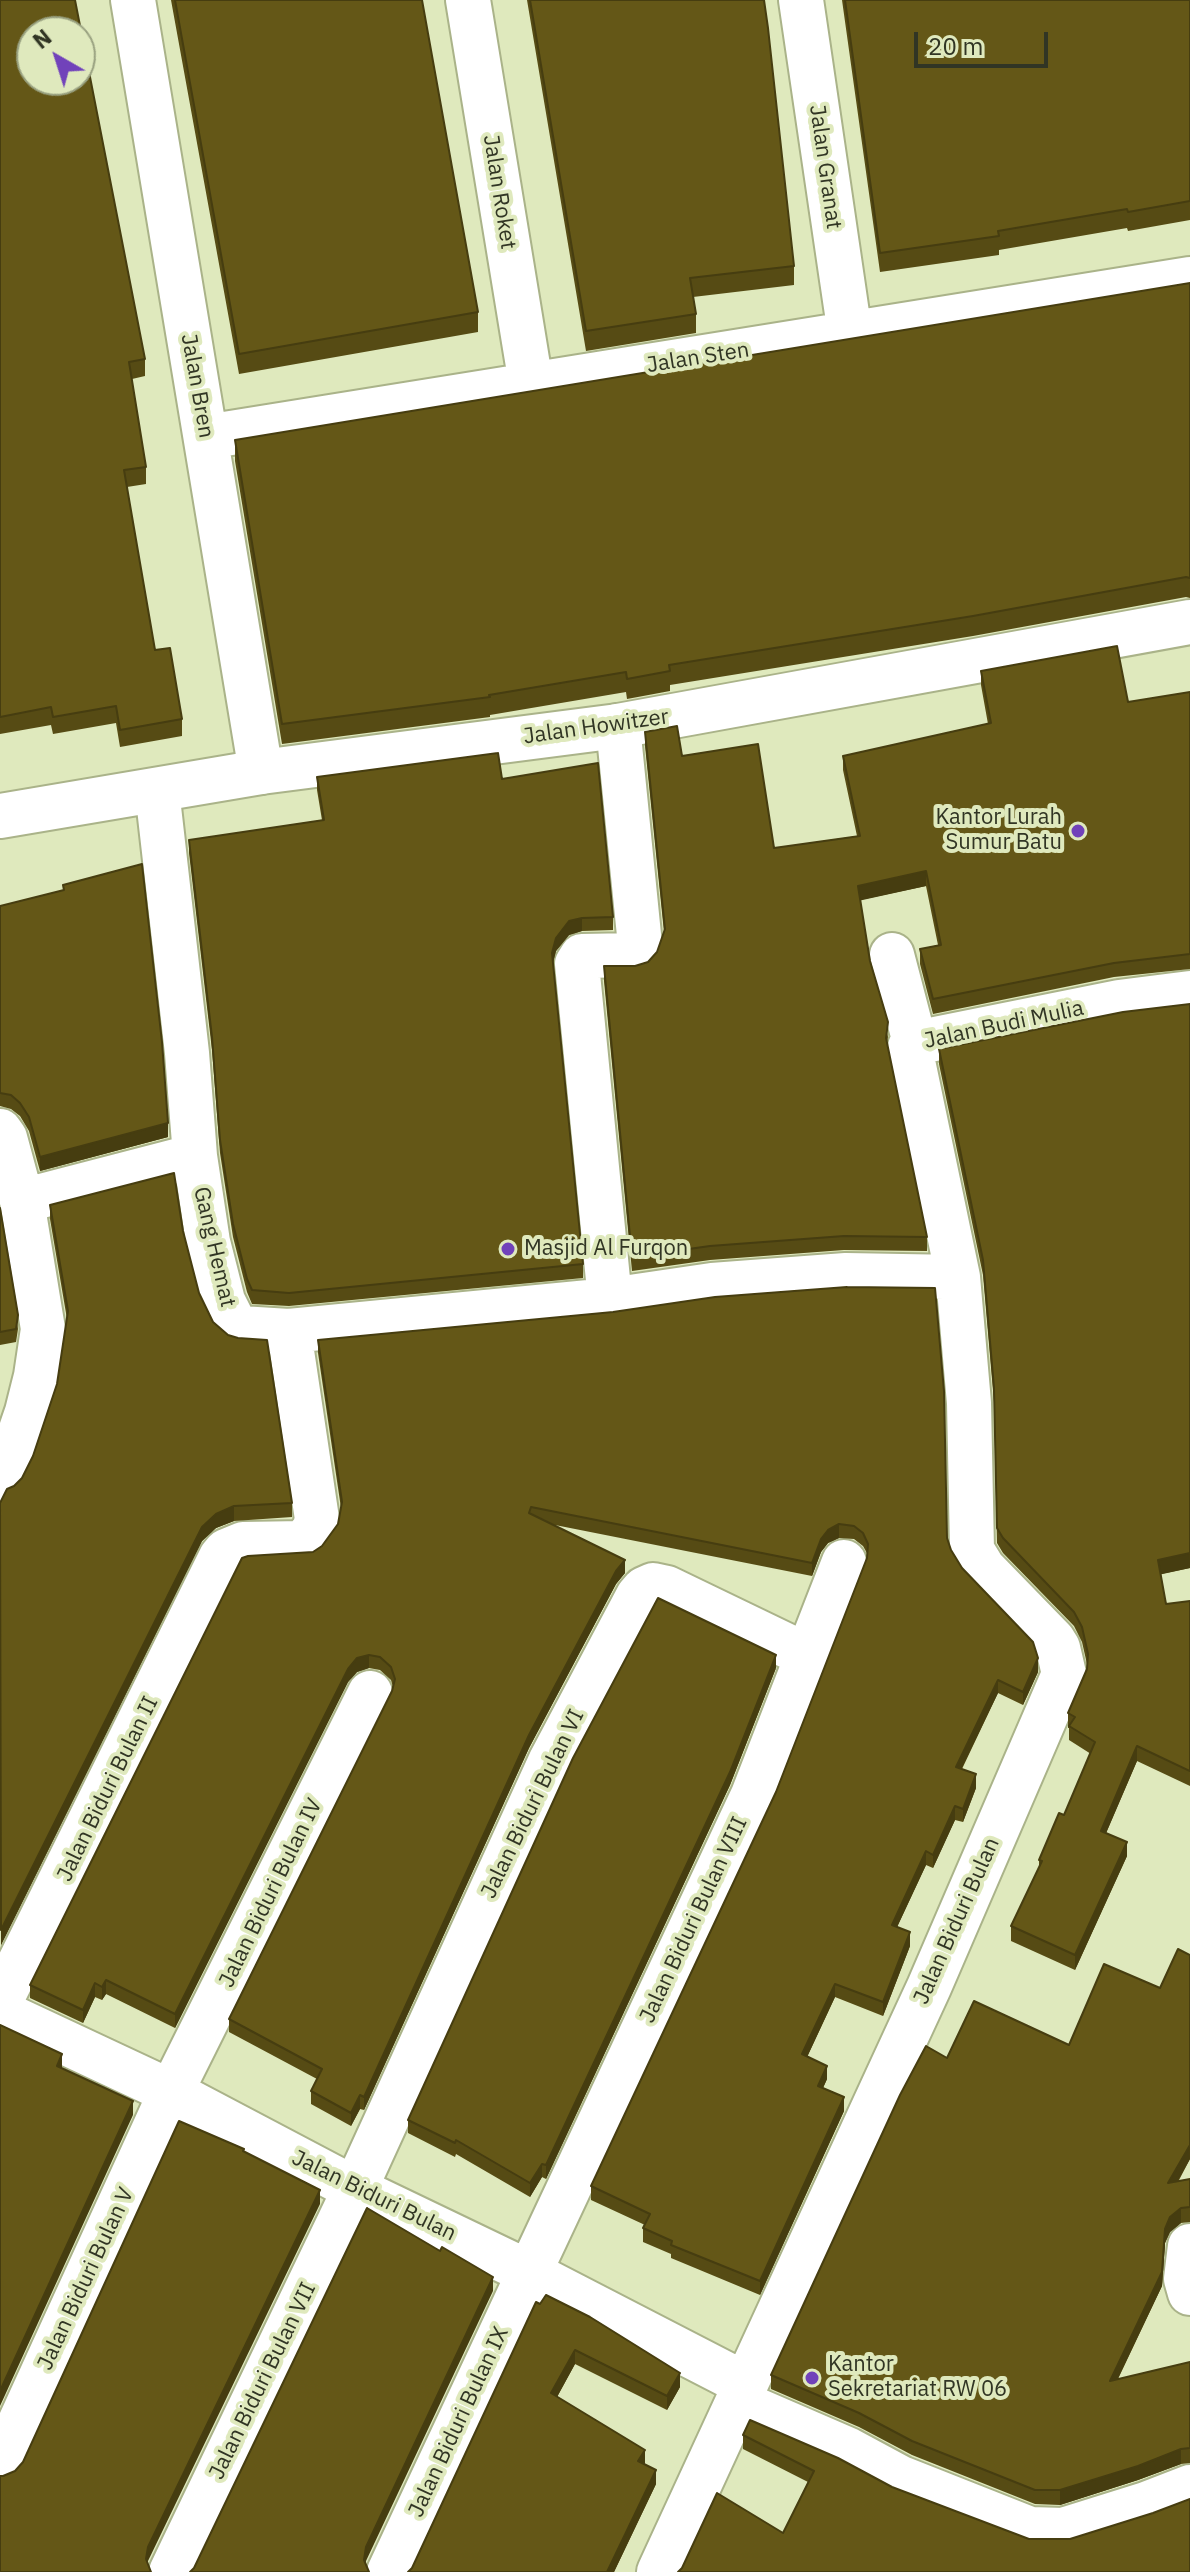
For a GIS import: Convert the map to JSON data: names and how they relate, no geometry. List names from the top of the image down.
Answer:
{
  "streets": {
    "street": [
      "Jalan Granat",
      "Jalan Roket",
      "Jalan Sten",
      "Jalan Bren",
      "Jalan Howitzer",
      "Jalan Budi Mulia",
      "Gang Hemat",
      "Jalan Biduri Bulan II",
      "Jalan Biduri Bulan VI",
      "Jalan Biduri Bulan IV",
      "Jalan Biduri Bulan VIII",
      "Jalan Biduri Bulan",
      "Jalan Biduri Bulan V",
      "Jalan Biduri Bulan VII",
      "Jalan Biduri Bulan IX"
    ]
  },
  "crossings": [
    ["Jalan Granat", "Jalan Sten"],
    ["Jalan Roket", "Jalan Sten"],
    ["Jalan Sten", "Jalan Bren"],
    ["Jalan Bren", "Jalan Howitzer"],
    ["Jalan Howitzer", "Gang Hemat"],
    ["Jalan Budi Mulia", "Jalan Biduri Bulan"],
    ["Gang Hemat", "Jalan Biduri Bulan II"],
    ["Jalan Biduri Bulan VI", "Jalan Biduri Bulan VIII"],
    ["Jalan Biduri Bulan VI", "Jalan Biduri Bulan"],
    ["Jalan Biduri Bulan VI", "Jalan Biduri Bulan VII"],
    ["Jalan Biduri Bulan IV", "Jalan Biduri Bulan"],
    ["Jalan Biduri Bulan IV", "Jalan Biduri Bulan V"],
    ["Jalan Biduri Bulan VIII", "Jalan Biduri Bulan"],
    ["Jalan Biduri Bulan VIII", "Jalan Biduri Bulan IX"],
    ["Jalan Biduri Bulan", "Jalan Biduri Bulan V"],
    ["Jalan Biduri Bulan", "Jalan Biduri Bulan VII"],
    ["Jalan Biduri Bulan", "Jalan Biduri Bulan IX"]
  ],
  "places": ["Kantor Lurah Sumur Batu", "Masjid Al Furqon", "Kantor Sekretariat RW 06"],
  "scale_bar": "20 m",
  "north": "top left"
}
